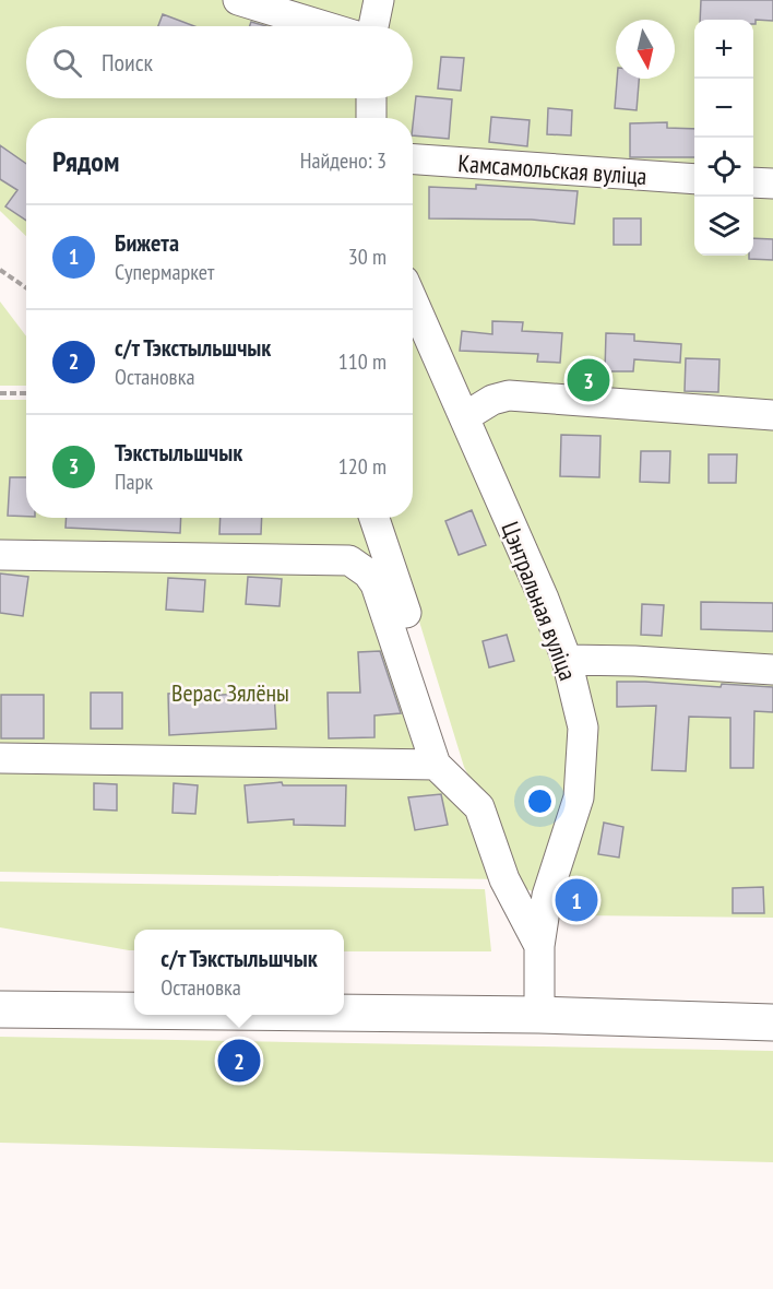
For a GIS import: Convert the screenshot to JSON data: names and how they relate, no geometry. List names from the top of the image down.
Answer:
{
  "streets": {
    "street": ["Камсамольская вуліца", "Цэнтральная вуліца"]
  },
  "parks": ["Верас Зялёны"],
  "north": "bottom",
  "page": {
    "map_buttons": ["+", "−"],
    "search": "Поиск",
    "heading": ["Рядом", "Найдено: 3"],
    "list": [
      {
        "mark": "1",
        "name": "Бижета",
        "note": "Супермаркет",
        "value": "30 m"
      },
      {
        "mark": "2",
        "name": "с/т Тэкстыльшчык",
        "note": "Остановка",
        "value": "110 m"
      },
      {
        "mark": "3",
        "name": "Тэкстыльшчык",
        "note": "Парк",
        "value": "120 m"
      }
    ],
    "pins": ["3", "1", "2"],
    "popup": ["с/т Тэкстыльшчык", "Остановка"]
  }
}
